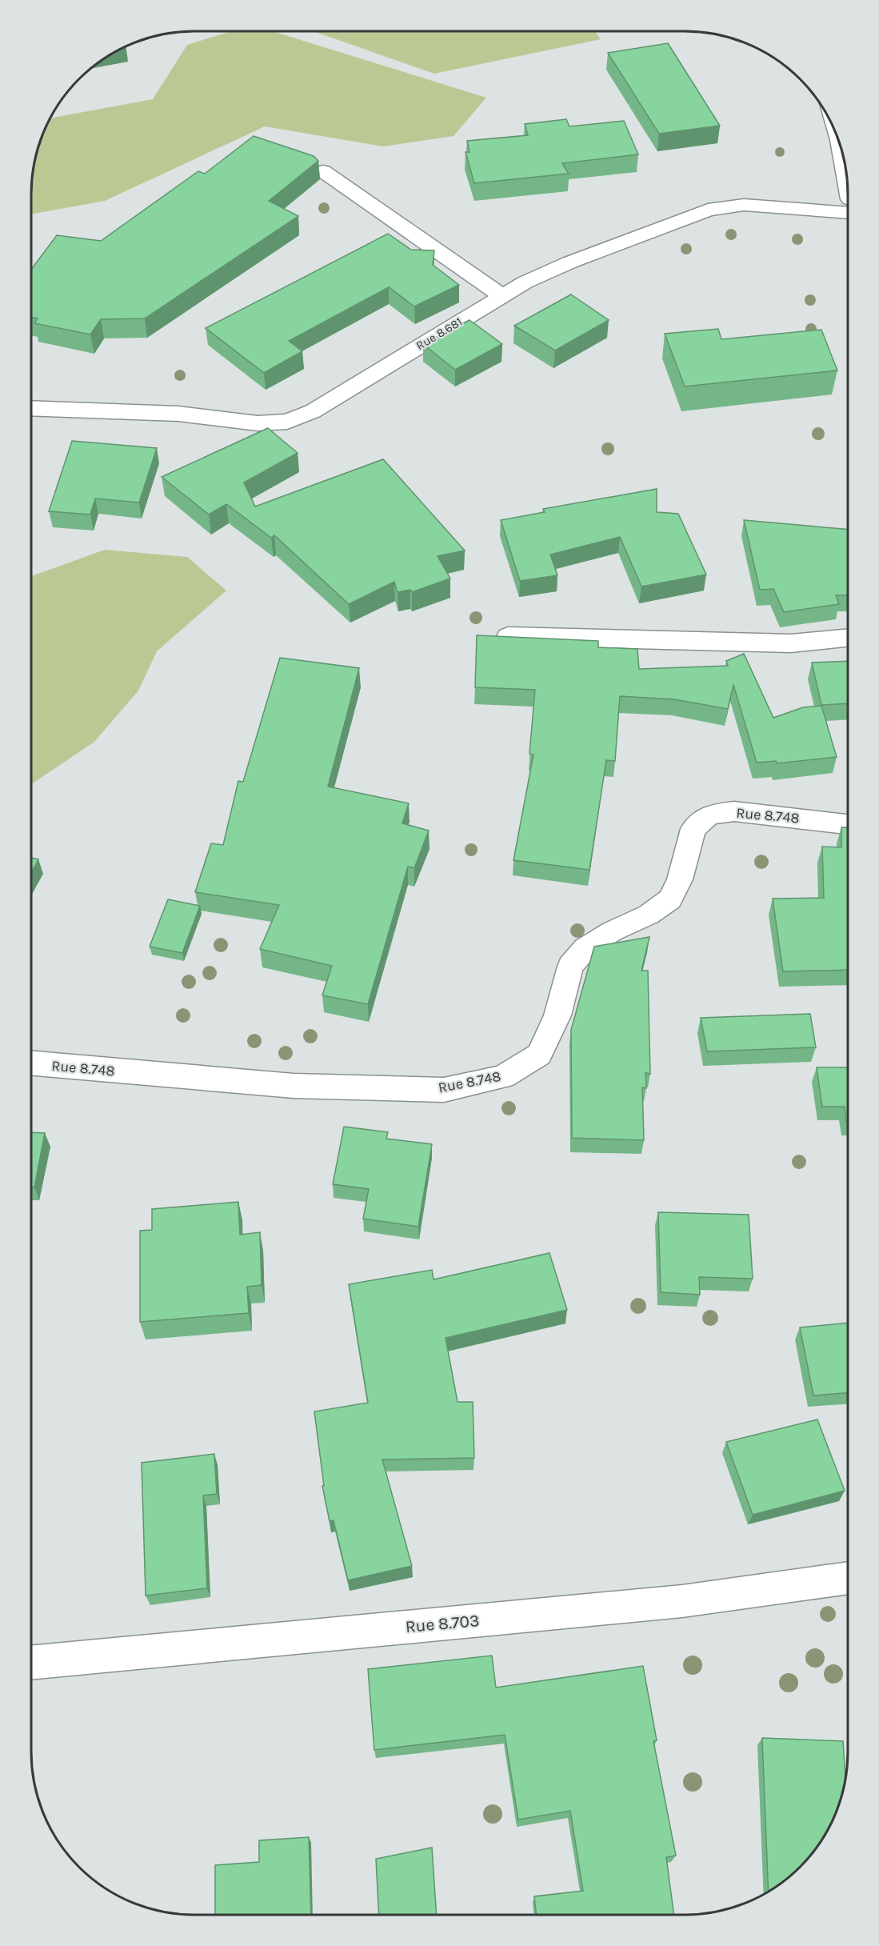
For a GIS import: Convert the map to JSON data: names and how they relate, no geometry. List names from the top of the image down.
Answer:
{
  "streets": {
    "street": ["Rue 8.681", "Rue 8.748", "Rue 8.703"]
  }
}
